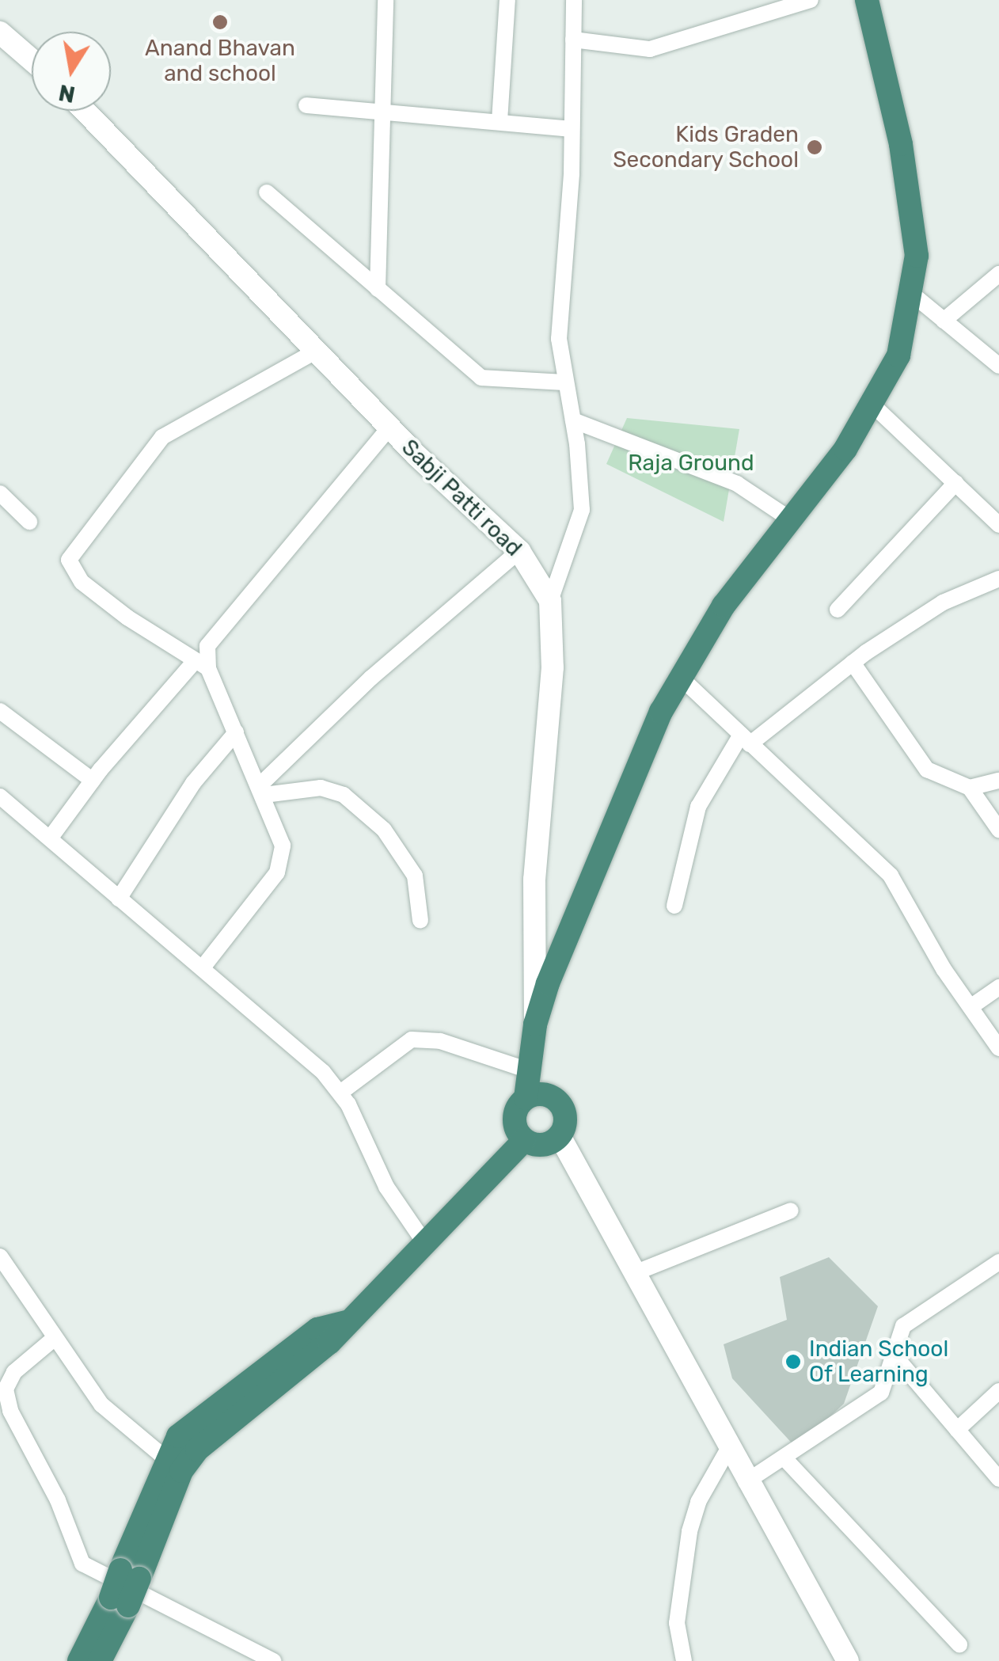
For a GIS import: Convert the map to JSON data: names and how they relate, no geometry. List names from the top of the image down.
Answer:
{
  "streets": {
    "main road": ["Sabji Patti road"]
  },
  "parks": ["Raja Ground"],
  "places": ["Anand Bhavan and school", "Kids Graden Secondary School", "Indian School Of Learning"],
  "north": "bottom"
}
